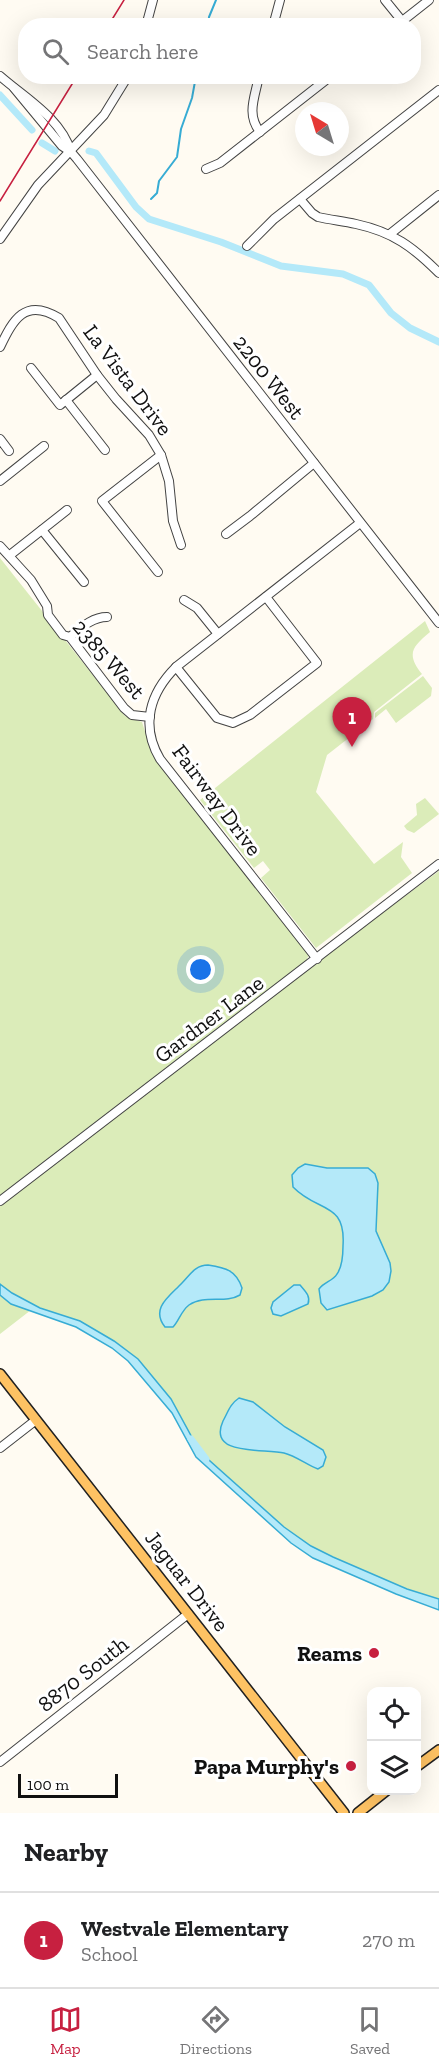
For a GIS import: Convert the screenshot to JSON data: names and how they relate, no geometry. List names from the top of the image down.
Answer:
{
  "streets": {
    "main road": ["Jaguar Drive"],
    "street": [
      "2200 West",
      "La Vista Drive",
      "2385 West",
      "Fairway Drive",
      "Gardner Lane",
      "8870 South"
    ]
  },
  "crossings": [
    ["2200 West", "Fairway Drive"],
    ["2385 West", "Fairway Drive"],
    ["Fairway Drive", "Gardner Lane"],
    ["Jaguar Drive", "8870 South"]
  ],
  "places": ["Reams", "Papa Murphy's"],
  "scale_bar": "100 m",
  "north": "top left",
  "page": {
    "search": "Search here",
    "pins": "1",
    "scale": "100 m",
    "heading": "Nearby",
    "list": [
      {
        "mark": "1",
        "name": "Westvale Elementary",
        "note": "School",
        "value": "270 m"
      }
    ],
    "nav": ["Map", "Directions", "Saved"]
  }
}
